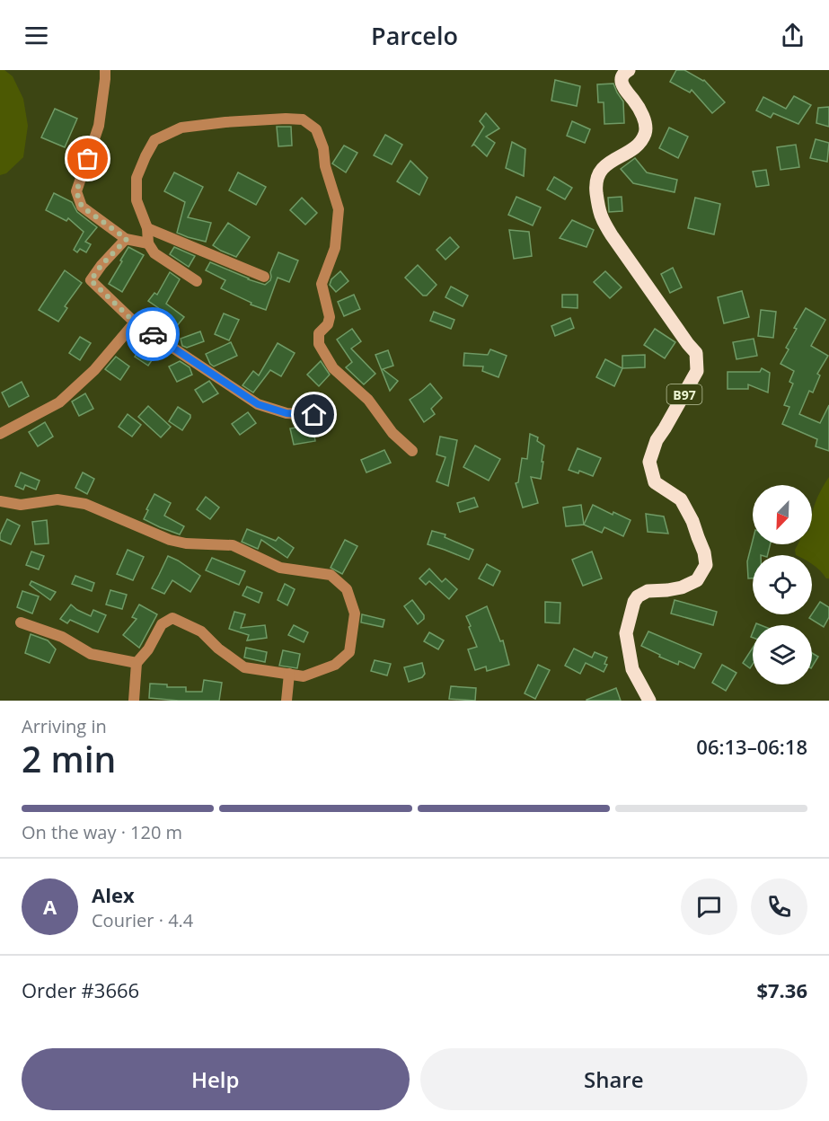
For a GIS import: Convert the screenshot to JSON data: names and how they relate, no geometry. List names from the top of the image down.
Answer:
{
  "streets": {
    "main road": ["B97"]
  },
  "north": "bottom left",
  "page": {
    "header": "Parcelo",
    "heading": ["2 min", "Arriving in", "06:13–06:18"],
    "panel": [
      "Alex",
      "Courier · 4.4",
      "Order #3666",
      "$7.36"
    ],
    "bar": "On the way · 120 m",
    "round": "A",
    "buttons": ["Help", "Share"]
  }
}
